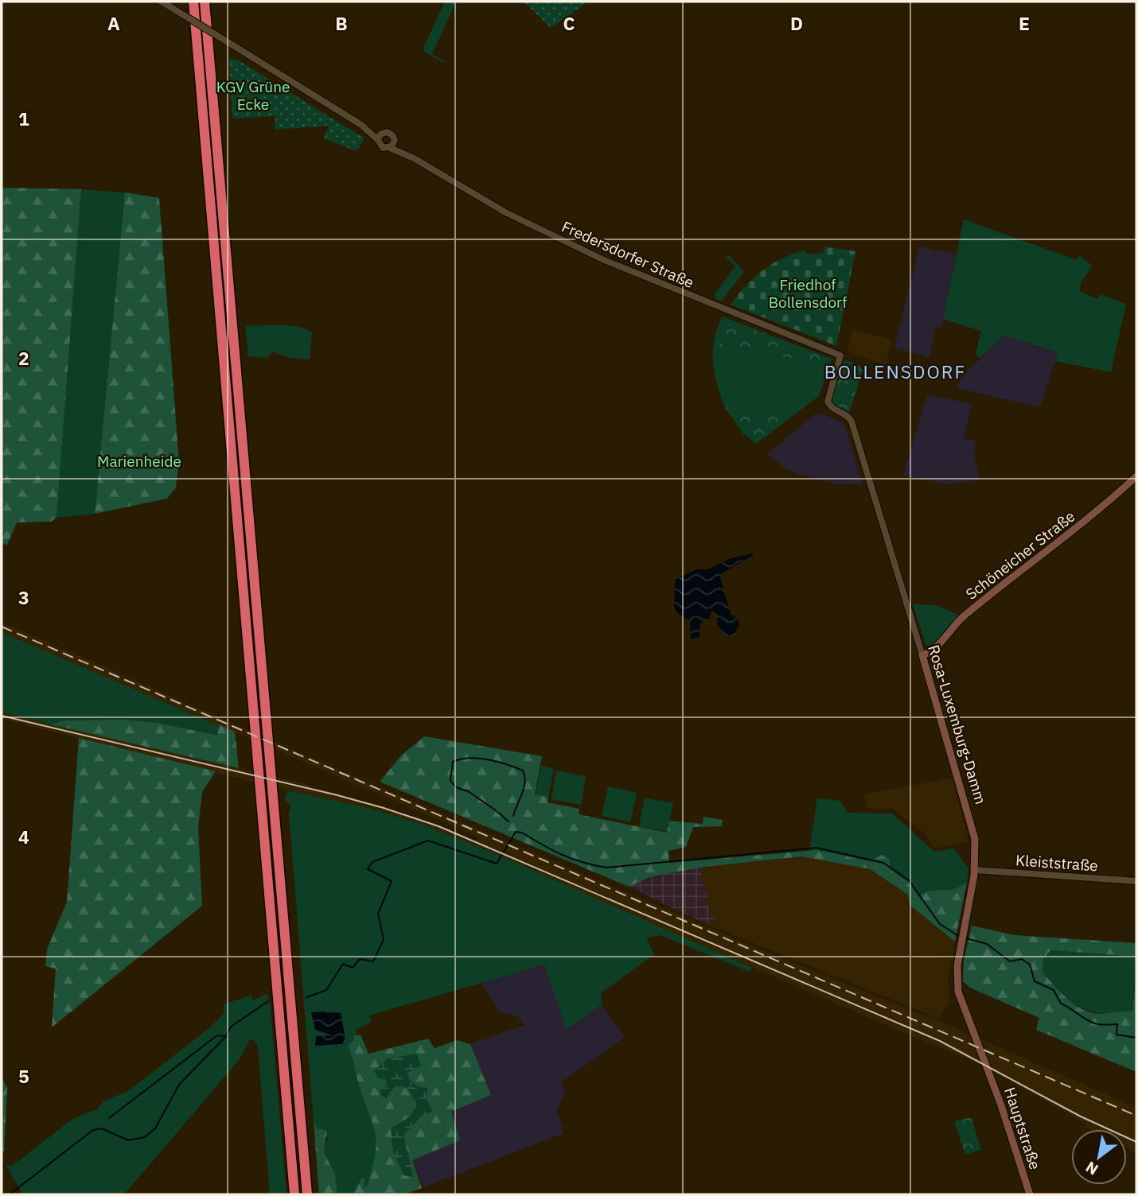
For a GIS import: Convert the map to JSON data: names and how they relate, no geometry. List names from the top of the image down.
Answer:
{
  "streets": {
    "main road": ["Schöneicher Straße", "Rosa-Luxemburg-Damm", "Hauptstraße"],
    "street": ["Fredersdorfer Straße", "Kleiststraße"]
  },
  "crossings": [
    ["Fredersdorfer Straße", "Rosa-Luxemburg-Damm"],
    ["Schöneicher Straße", "Rosa-Luxemburg-Damm"],
    ["Rosa-Luxemburg-Damm", "Kleiststraße"],
    ["Rosa-Luxemburg-Damm", "Hauptstraße"]
  ],
  "districts": ["BOLLENSDORF"],
  "parks": ["KGV Grüne Ecke", "Friedhof Bollensdorf", "Marienheide"],
  "north": "bottom left",
  "grid": {
    "columns": [
      "A",
      "B",
      "C",
      "D",
      "E"
    ],
    "rows": [
      "1",
      "2",
      "3",
      "4",
      "5"
    ]
  }
}
